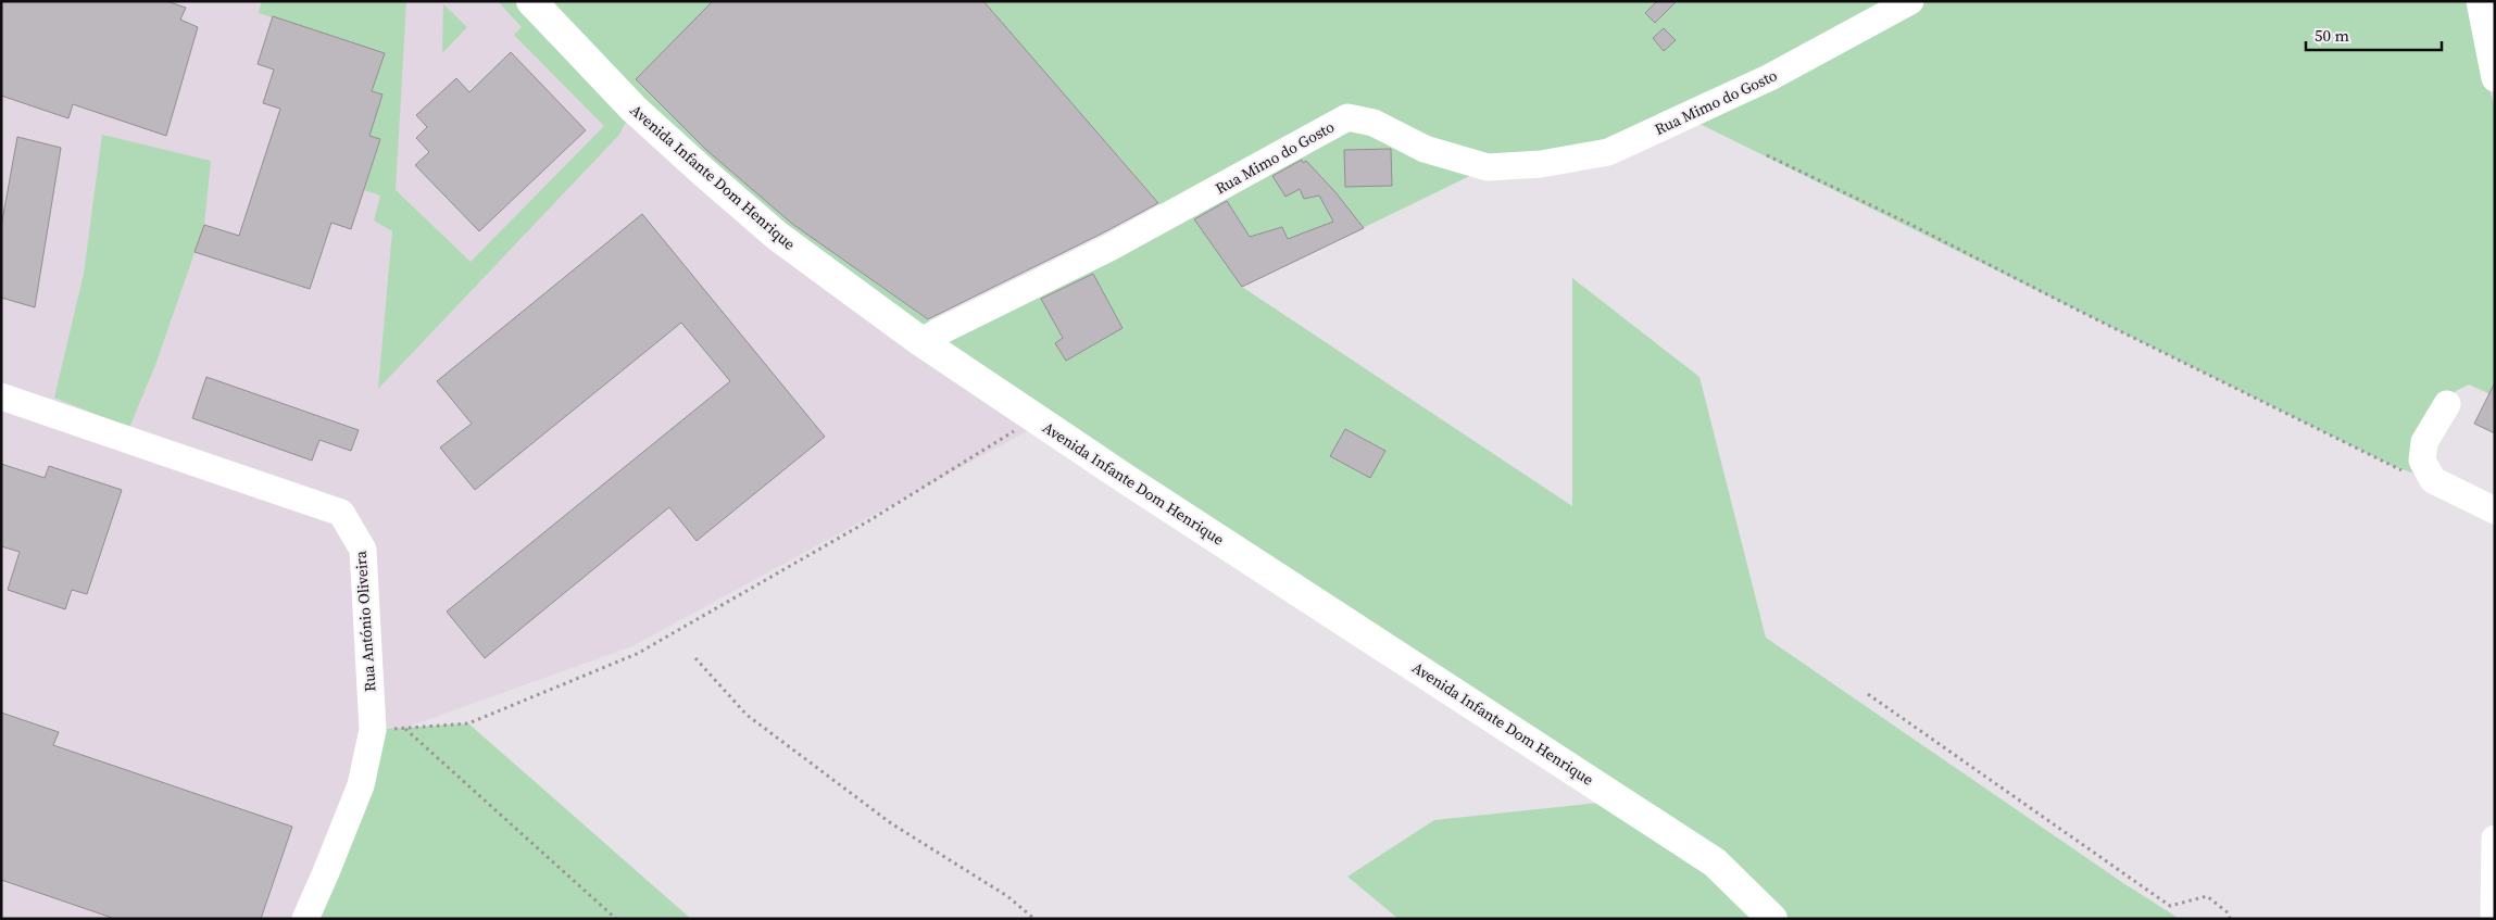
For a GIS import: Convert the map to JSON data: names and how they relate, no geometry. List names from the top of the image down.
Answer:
{
  "streets": {
    "main road": ["Avenida Infante Dom Henrique"],
    "street": ["Rua Mimo do Gosto", "Rua António Oliveira"]
  },
  "crossings": [
    ["Rua Mimo do Gosto", "Avenida Infante Dom Henrique"]
  ],
  "scale_bar": "50 m"
}
